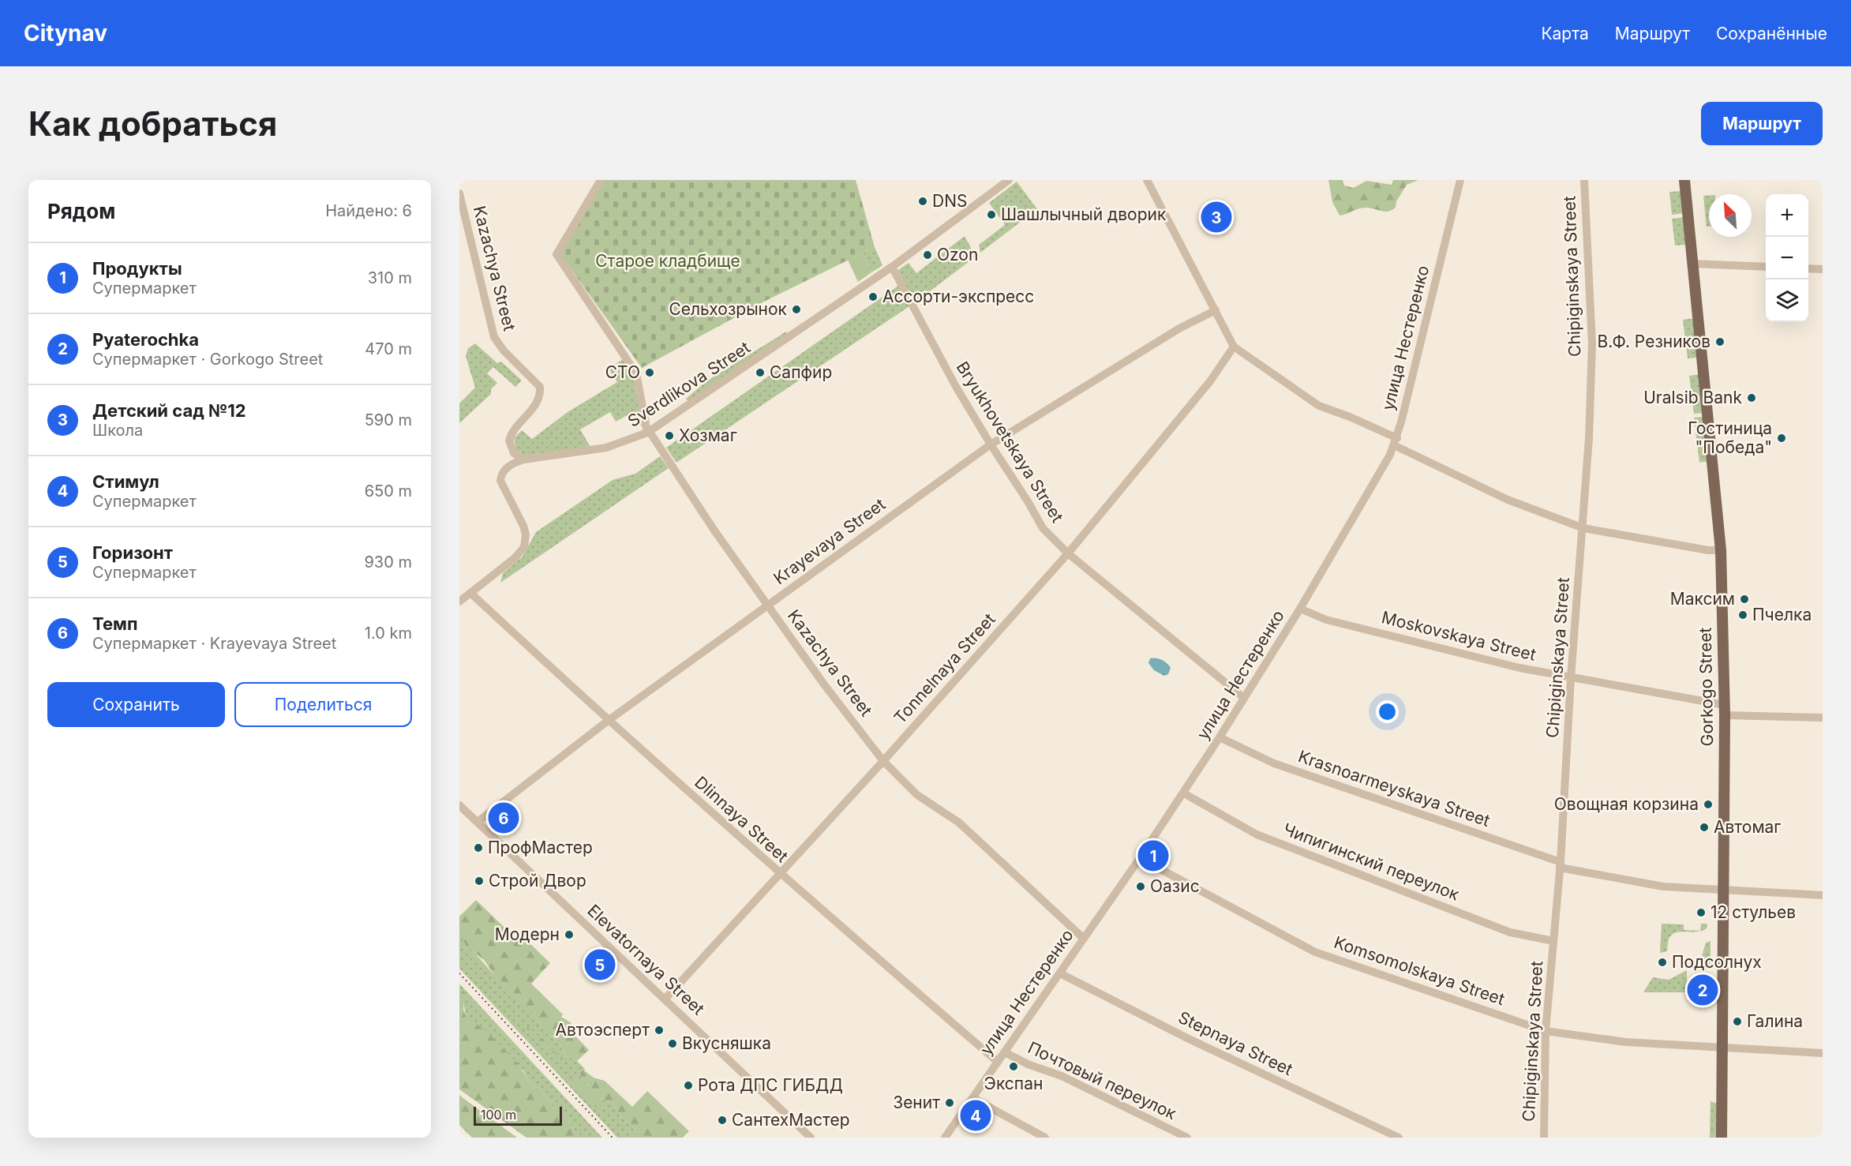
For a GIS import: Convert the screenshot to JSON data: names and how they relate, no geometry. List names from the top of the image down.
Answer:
{
  "streets": {
    "main road": ["Gorkogo Street"],
    "street": [
      "Kazachya Street",
      "Chipiginskaya Street",
      "улица Нестеренко",
      "Sverdlikova Street",
      "Bryukhovetskaya Street",
      "Krayevaya Street",
      "Moskovskaya Street",
      "Tonnelnaya Street",
      "Krasnoarmeyskaya Street",
      "Dlinnaya Street",
      "Чипигинский переулок",
      "Elevatornaya Street",
      "Komsomolskaya Street",
      "Stepnaya Street",
      "Почтовый переулок"
    ]
  },
  "crossings": [
    ["Kazachya Street", "улица Нестеренко"],
    ["Kazachya Street", "Sverdlikova Street"],
    ["Kazachya Street", "Krayevaya Street"],
    ["Kazachya Street", "Tonnelnaya Street"],
    ["Chipiginskaya Street", "Moskovskaya Street"],
    ["Chipiginskaya Street", "Krasnoarmeyskaya Street"],
    ["Chipiginskaya Street", "Чипигинский переулок"],
    ["Chipiginskaya Street", "Komsomolskaya Street"],
    ["улица Нестеренко", "Bryukhovetskaya Street"],
    ["улица Нестеренко", "Moskovskaya Street"],
    ["улица Нестеренко", "Krasnoarmeyskaya Street"],
    ["улица Нестеренко", "Dlinnaya Street"],
    ["улица Нестеренко", "Чипигинский переулок"],
    ["улица Нестеренко", "Komsomolskaya Street"],
    ["улица Нестеренко", "Stepnaya Street"],
    ["улица Нестеренко", "Почтовый переулок"],
    ["Sverdlikova Street", "Bryukhovetskaya Street"],
    ["Sverdlikova Street", "Dlinnaya Street"],
    ["Bryukhovetskaya Street", "Krayevaya Street"],
    ["Bryukhovetskaya Street", "Tonnelnaya Street"],
    ["Krayevaya Street", "Dlinnaya Street"],
    ["Krayevaya Street", "Elevatornaya Street"],
    ["Moskovskaya Street", "Gorkogo Street"],
    ["Tonnelnaya Street", "Dlinnaya Street"],
    ["Tonnelnaya Street", "Elevatornaya Street"],
    ["Gorkogo Street", "Krasnoarmeyskaya Street"],
    ["Gorkogo Street", "Komsomolskaya Street"]
  ],
  "parks": ["Старое кладбище"],
  "places": [
    "DNS",
    "Шашлычный дворик",
    "Ozon",
    "Ассорти-экспресс",
    "Сельхозрынок",
    "В.Ф. Резников",
    "СТО",
    "Сапфир",
    "Uralsib Bank",
    "Хозмаг",
    "Гостиница \"Победа\"",
    "Максим",
    "Пчелка",
    "Овощная корзина",
    "Автомаг",
    "ПрофМастер",
    "Строй Двор",
    "Оазис",
    "12 стульев",
    "Модерн",
    "Подсолнух",
    "Галина",
    "Автоэсперт",
    "Вкусняшка",
    "Экспан",
    "Рота ДПС ГИБДД",
    "Зенит",
    "СантехМастер"
  ],
  "scale_bar": "100 m",
  "north": "top left",
  "page": {
    "header": "Citynav",
    "nav": ["Карта", "Маршрут", "Сохранённые"],
    "buttons": [
      "Маршрут",
      ["Сохранить", "Поделиться"]
    ],
    "title": "Как добраться",
    "heading": ["Рядом", "Найдено: 6"],
    "map_buttons": ["+", "−"],
    "pins": [
      "3",
      "6",
      "1",
      "5",
      "2",
      "4"
    ],
    "list": [
      {
        "mark": "1",
        "name": "Продукты",
        "note": "Супермаркет",
        "value": "310 m"
      },
      {
        "mark": "2",
        "name": "Pyaterochka",
        "note": "Супермаркет · Gorkogo Street",
        "value": "470 m"
      },
      {
        "mark": "3",
        "name": "Детский сад №12",
        "note": "Школа",
        "value": "590 m"
      },
      {
        "mark": "4",
        "name": "Стимул",
        "note": "Супермаркет",
        "value": "650 m"
      },
      {
        "mark": "5",
        "name": "Горизонт",
        "note": "Супермаркет",
        "value": "930 m"
      },
      {
        "mark": "6",
        "name": "Темп",
        "note": "Супермаркет · Krayevaya Street",
        "value": "1.0 km"
      }
    ],
    "scale": "100 m"
  }
}
